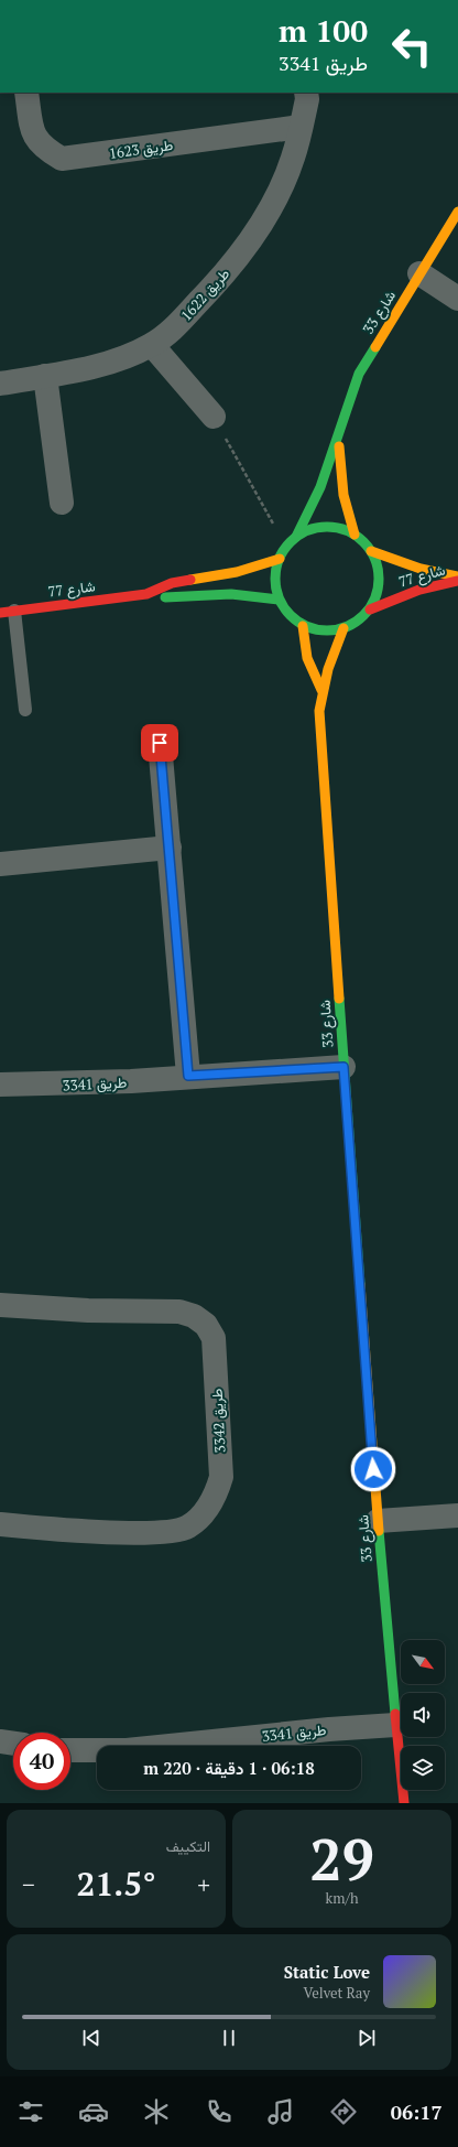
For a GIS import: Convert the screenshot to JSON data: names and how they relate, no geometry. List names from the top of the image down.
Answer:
{
  "streets": {
    "street": [
      "طريق 1623",
      "طريق 1622",
      "شارع 33",
      "شارع 77",
      "طريق 3341",
      "طريق 3342"
    ]
  },
  "crossings": [
    ["طريق 1623", "طريق 1622"],
    ["شارع 33", "شارع 77"],
    ["شارع 33", "طريق 3341"]
  ],
  "north": "bottom right",
  "page": {
    "turn": ["100 m", "طريق 3341"],
    "limit": "40",
    "trip": "06:18 · 1 دقيقة · 220 m",
    "tile": [
      ["29", "km/h"],
      "التكييف"
    ],
    "heat": ["−", "21.5°", "+"],
    "song": ["Static Love", "Velvet Ray"],
    "tabs": "06:17"
  }
}
